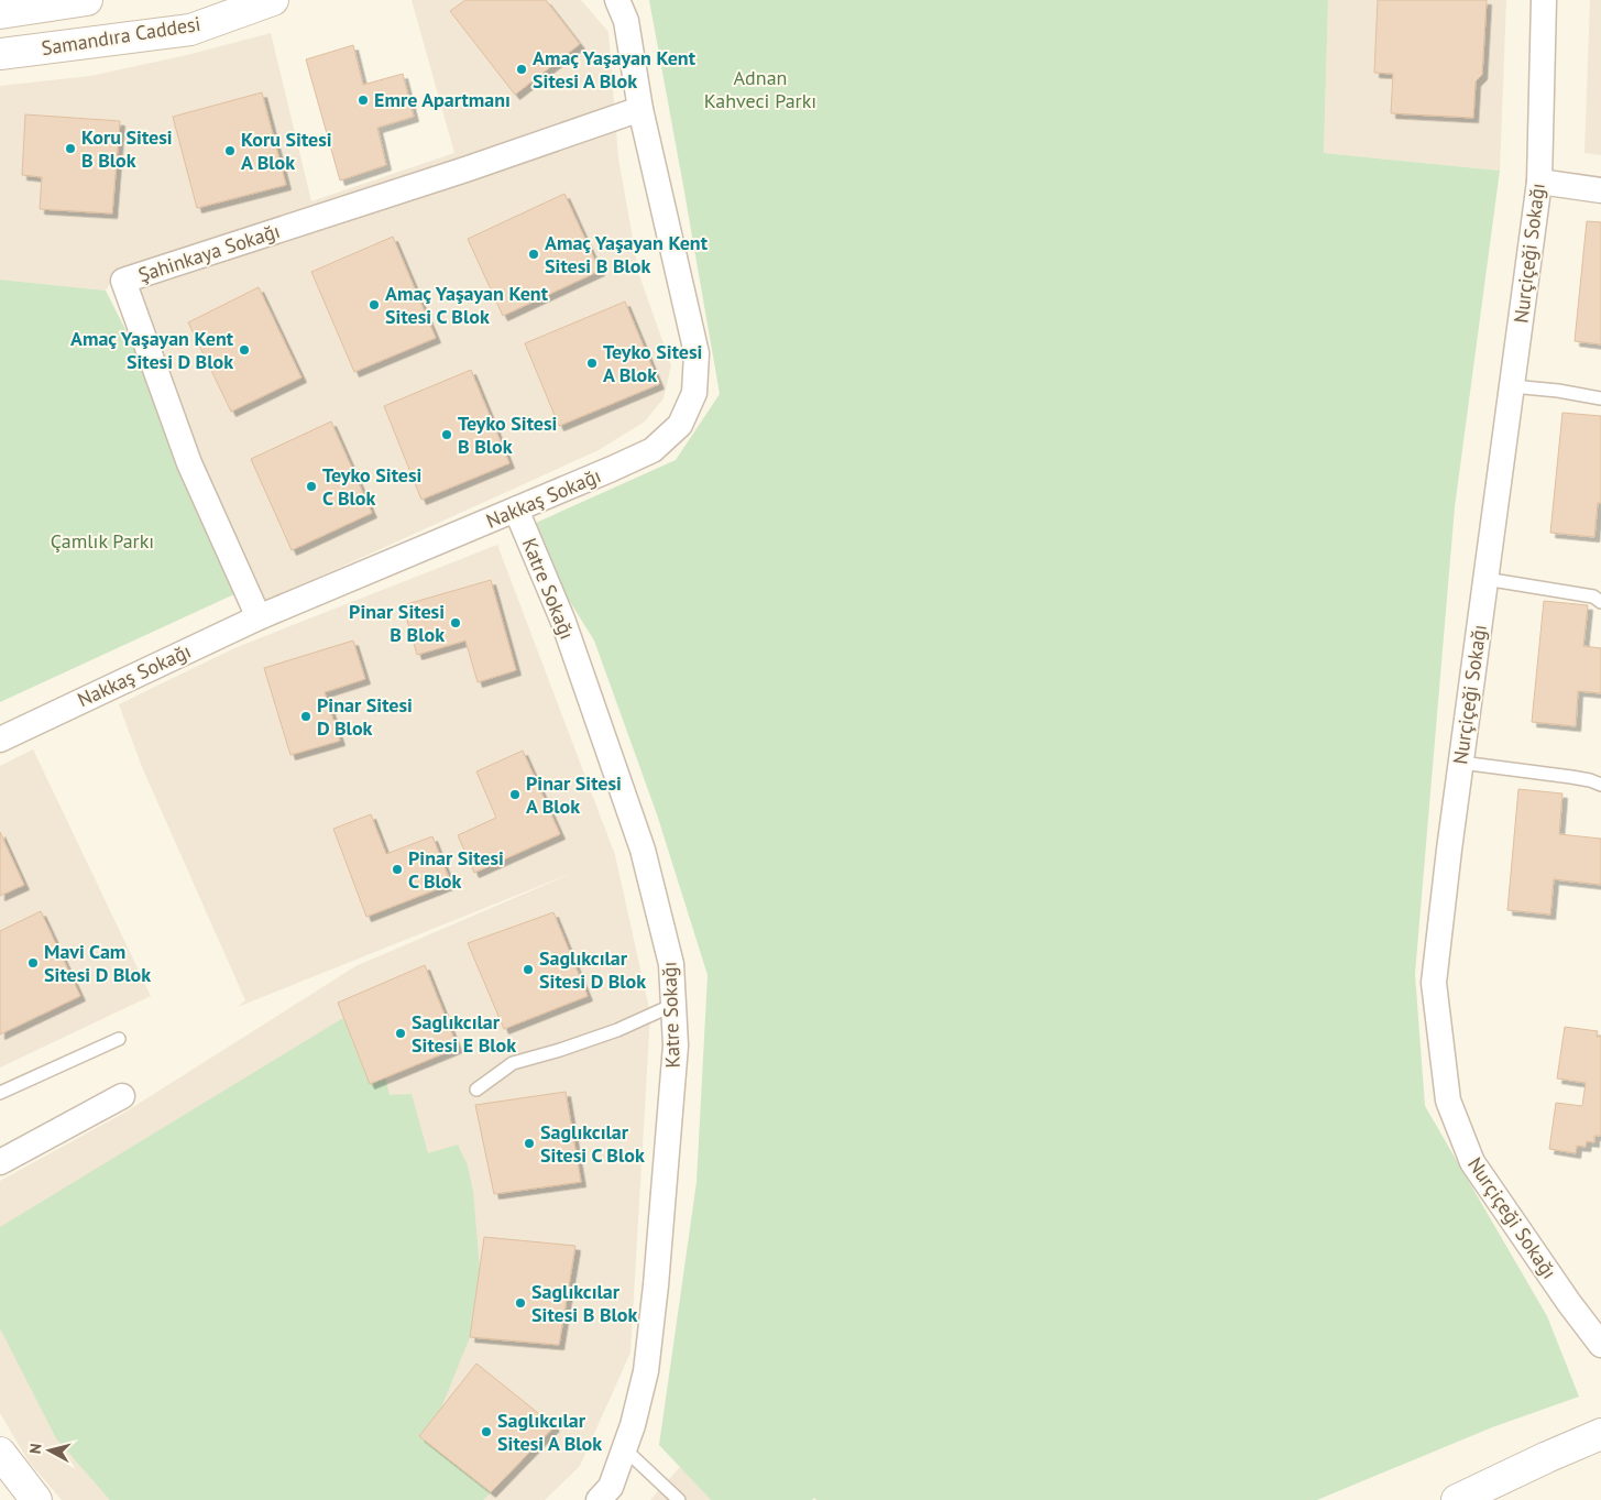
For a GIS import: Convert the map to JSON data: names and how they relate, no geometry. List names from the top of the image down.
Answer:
{
  "streets": {
    "main road": ["Samandıra Caddesi"],
    "street": [
      "Şahinkaya Sokağı",
      "Nurçiçeği Sokağı",
      "Nakkaş Sokağı",
      "Katre Sokağı"
    ]
  },
  "crossings": [
    ["Şahinkaya Sokağı", "Nakkaş Sokağı"],
    ["Nakkaş Sokağı", "Katre Sokağı"]
  ],
  "parks": ["Adnan Kahveci Parkı", "Çamlık Parkı"],
  "places": [
    "Amaç Yaşayan Kent Sitesi A Blok",
    "Emre Apartmanı",
    "Koru Sitesi B Blok",
    "Koru Sitesi A Blok",
    "Amaç Yaşayan Kent Sitesi B Blok",
    "Amaç Yaşayan Kent Sitesi C Blok",
    "Amaç Yaşayan Kent Sitesi D Blok",
    "Teyko Sitesi A Blok",
    "Teyko Sitesi B Blok",
    "Teyko Sitesi C Blok",
    "Pinar Sitesi B Blok",
    "Pinar Sitesi D Blok",
    "Pinar Sitesi A Blok",
    "Pinar Sitesi C Blok",
    "Mavi Cam Sitesi D Blok",
    "Saglıkcılar Sitesi D Blok",
    "Saglıkcılar Sitesi E Blok",
    "Saglıkcılar Sitesi C Blok",
    "Saglıkcılar Sitesi B Blok",
    "Saglıkcılar Sitesi A Blok"
  ],
  "north": "left"
}
